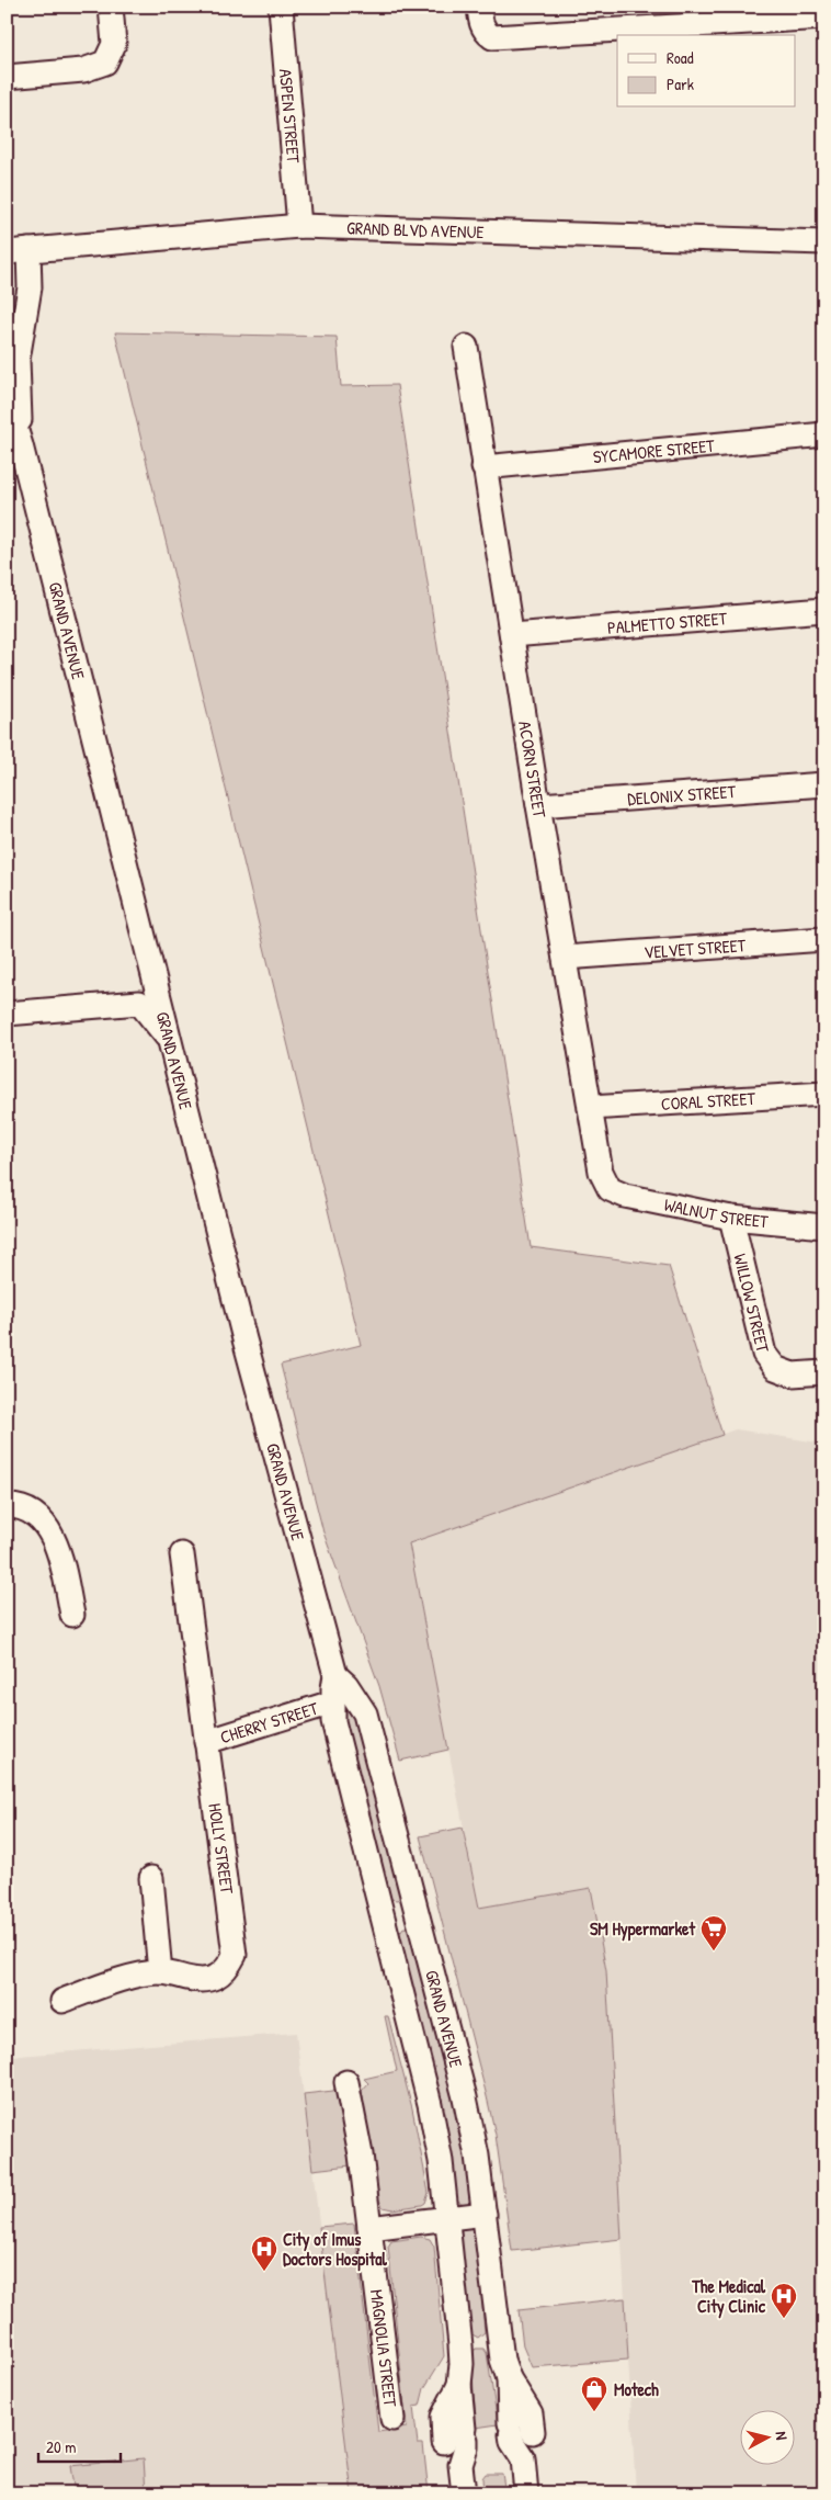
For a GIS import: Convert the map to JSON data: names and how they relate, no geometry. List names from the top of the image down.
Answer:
{
  "streets": {
    "street": [
      "ASPEN STREET",
      "GRAND BLVD AVENUE",
      "SYCAMORE STREET",
      "PALMETTO STREET",
      "GRAND AVENUE",
      "ACORN STREET",
      "DELONIX STREET",
      "VELVET STREET",
      "CORAL STREET",
      "WALNUT STREET",
      "WILLOW STREET",
      "CHERRY STREET",
      "HOLLY STREET",
      "MAGNOLIA STREET"
    ]
  },
  "crossings": [
    ["ASPEN STREET", "GRAND BLVD AVENUE"],
    ["GRAND BLVD AVENUE", "GRAND AVENUE"],
    ["SYCAMORE STREET", "ACORN STREET"],
    ["PALMETTO STREET", "ACORN STREET"],
    ["GRAND AVENUE", "CHERRY STREET"],
    ["ACORN STREET", "DELONIX STREET"],
    ["ACORN STREET", "VELVET STREET"],
    ["ACORN STREET", "CORAL STREET"],
    ["ACORN STREET", "WALNUT STREET"],
    ["WALNUT STREET", "WILLOW STREET"],
    ["CHERRY STREET", "HOLLY STREET"]
  ],
  "places": {
    "supermarket": ["SM Hypermarket"],
    "hospital": ["City of Imus Doctors Hospital", "The Medical City Clinic"],
    "shop": ["Motech"]
  },
  "legend": ["Road", "Park"],
  "scale_bar": "20 m",
  "north": "right"
}
